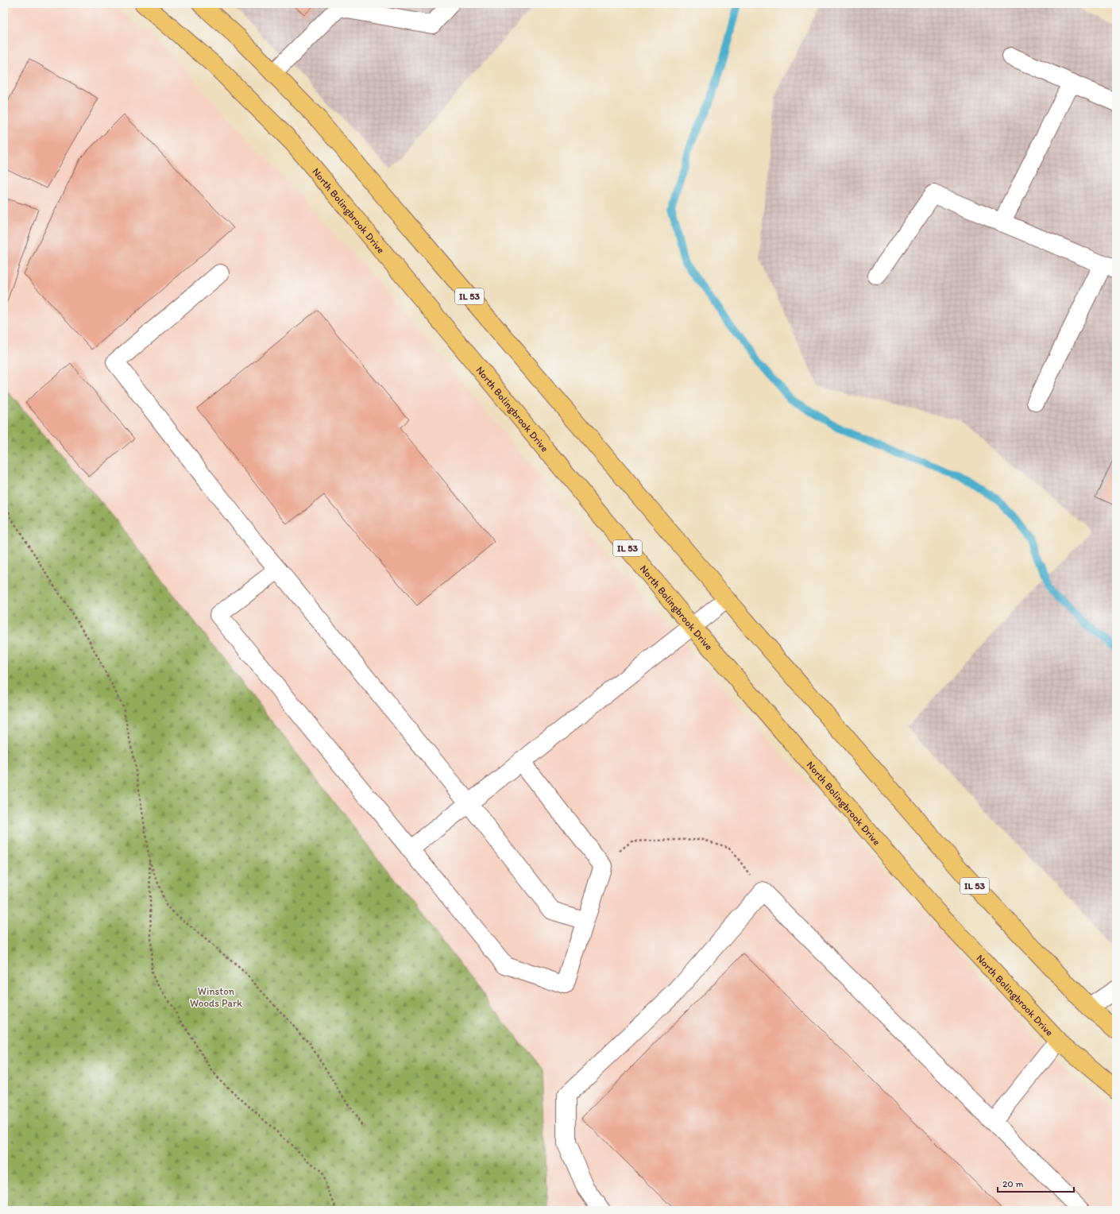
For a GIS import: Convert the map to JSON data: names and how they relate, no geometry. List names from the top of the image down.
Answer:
{
  "streets": {
    "main road": ["North Bolingbrook Drive", "IL 53"]
  },
  "parks": ["Winston Woods Park"],
  "scale_bar": "20 m"
}
